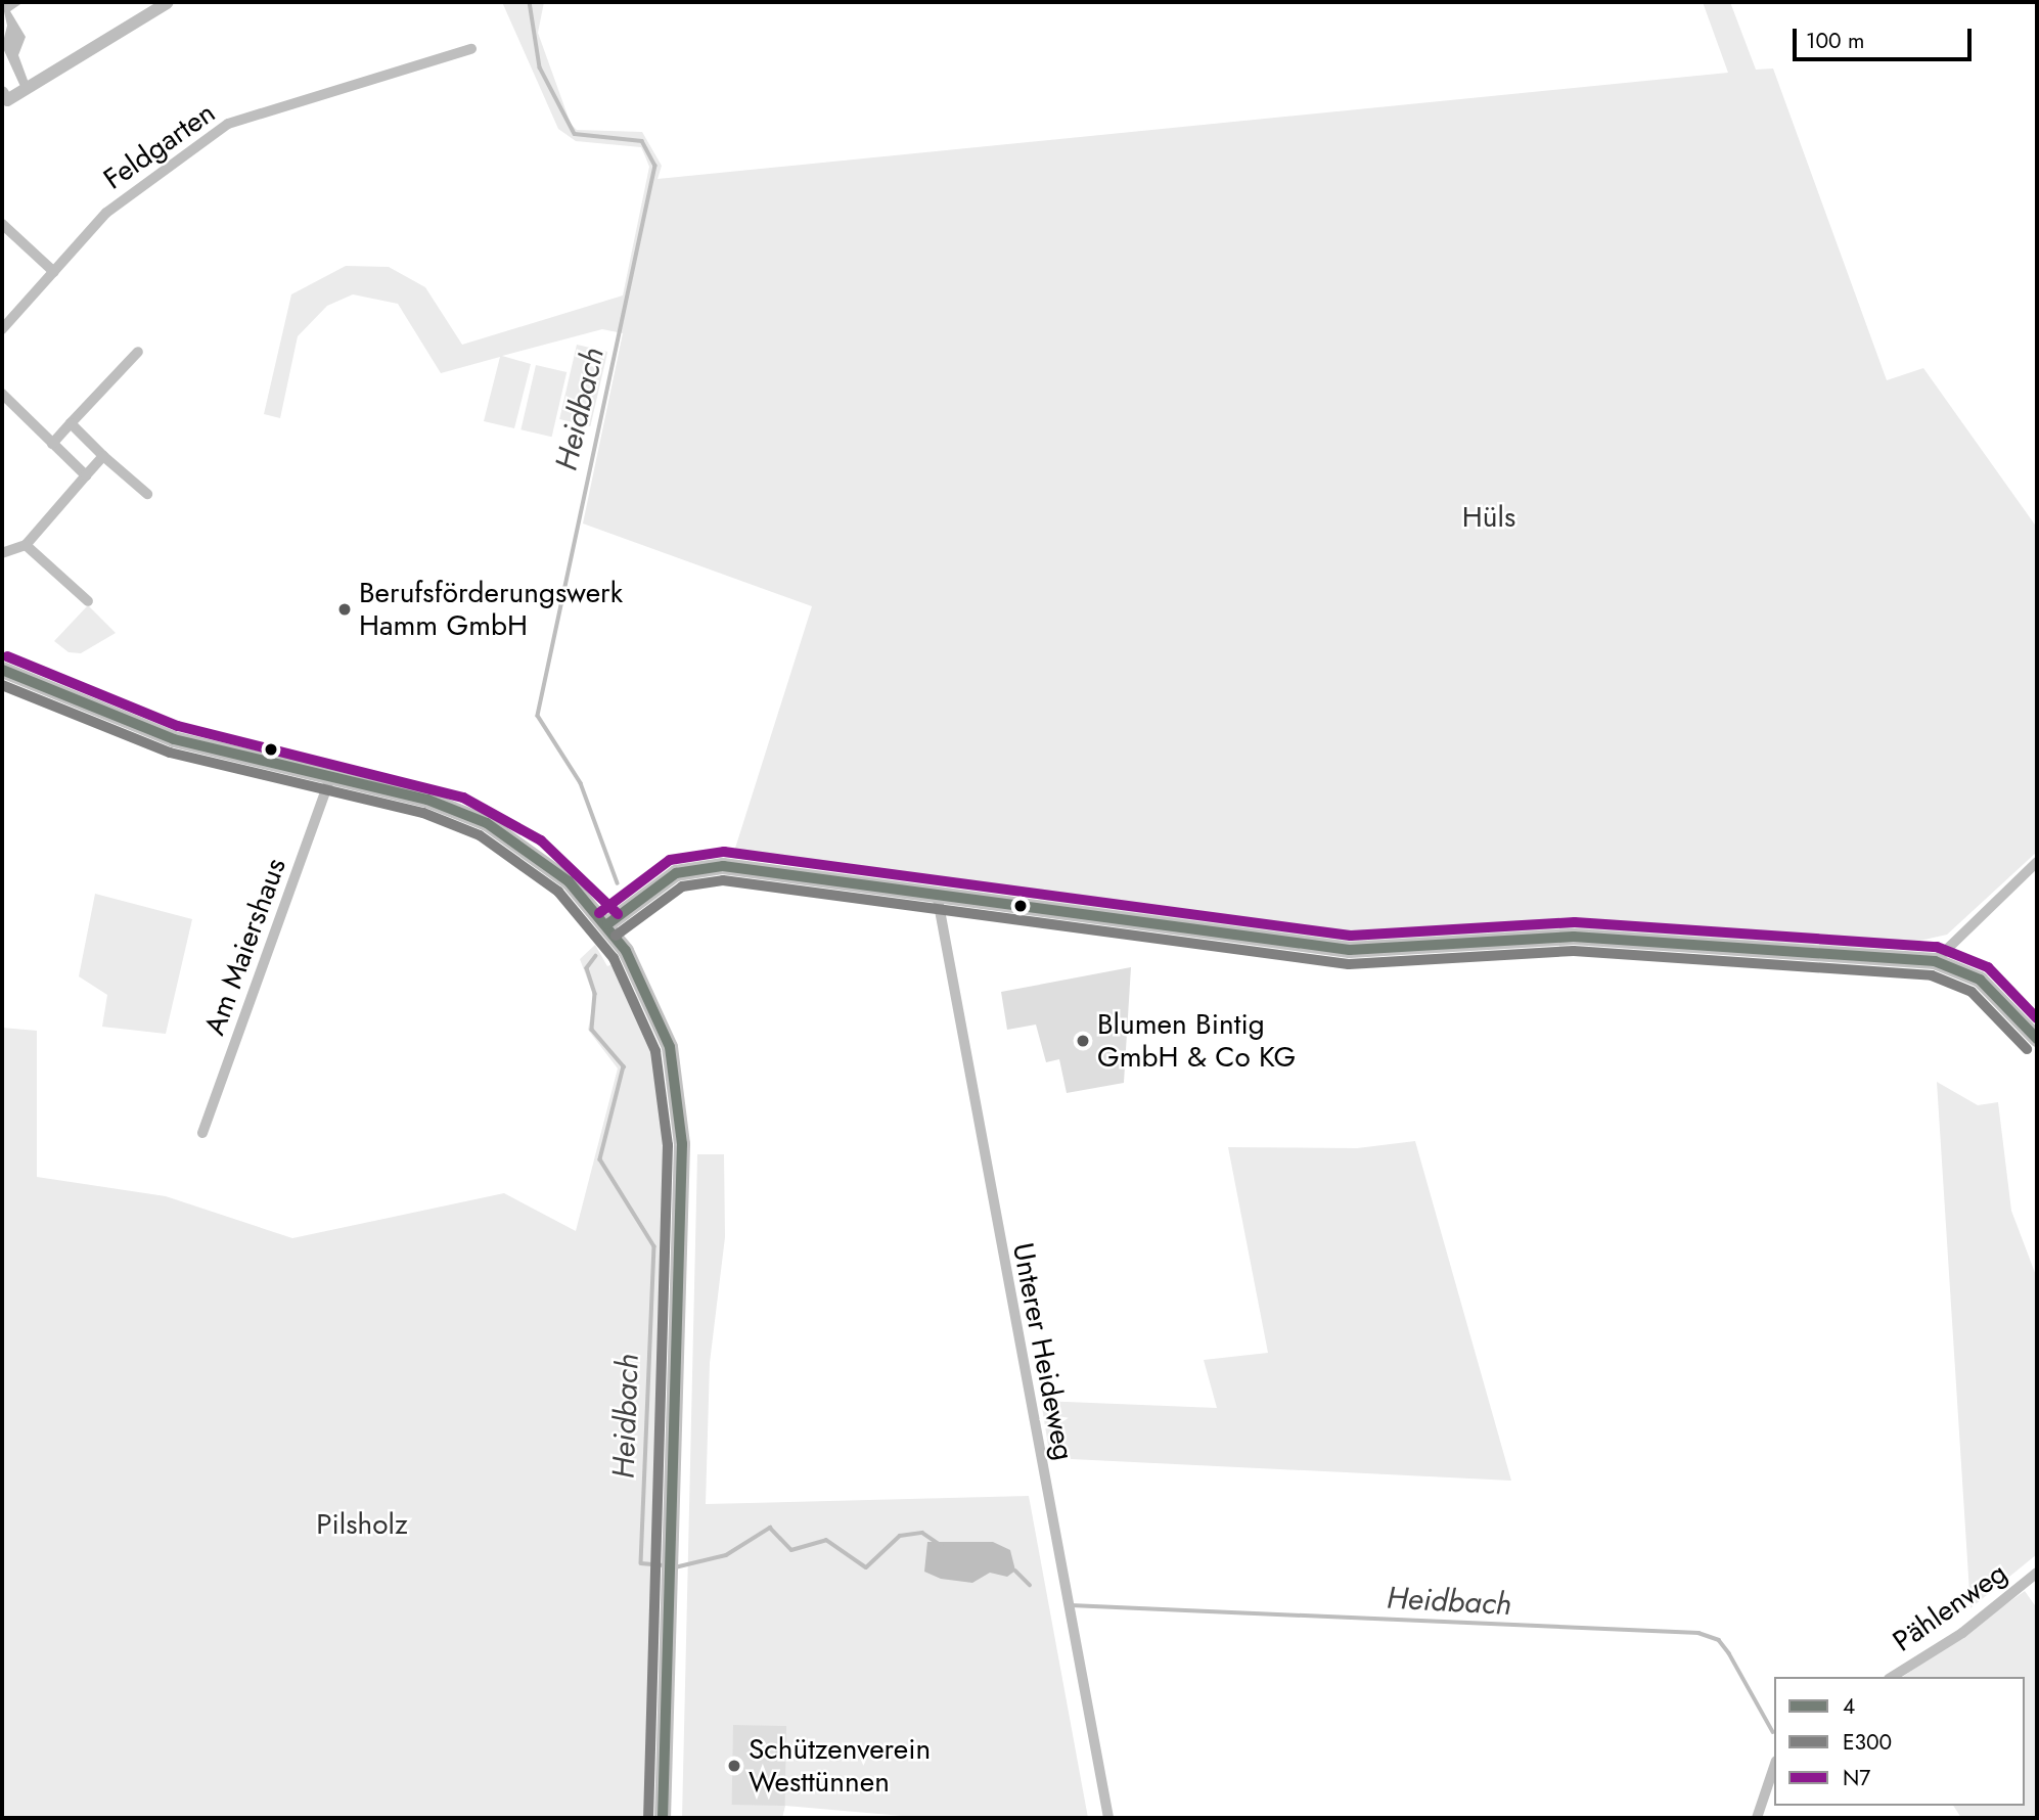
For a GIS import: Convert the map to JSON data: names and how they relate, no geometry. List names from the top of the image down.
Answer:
{
  "streets": {
    "street": [
      "Feldgarten",
      "Am Maiershaus",
      "Unterer Heideweg",
      "Pählenweg"
    ]
  },
  "water": ["Heidbach"],
  "parks": ["Hüls", "Pilsholz"],
  "places": ["Berufsförderungswerk Hamm GmbH", "Blumen Bintig GmbH & Co KG", "Schützenverein Westtünnen"],
  "lines": ["transit line N7", "transit line 4", "transit line E300"],
  "legend": ["4", "E300", "N7"],
  "scale_bar": "100 m"
}
